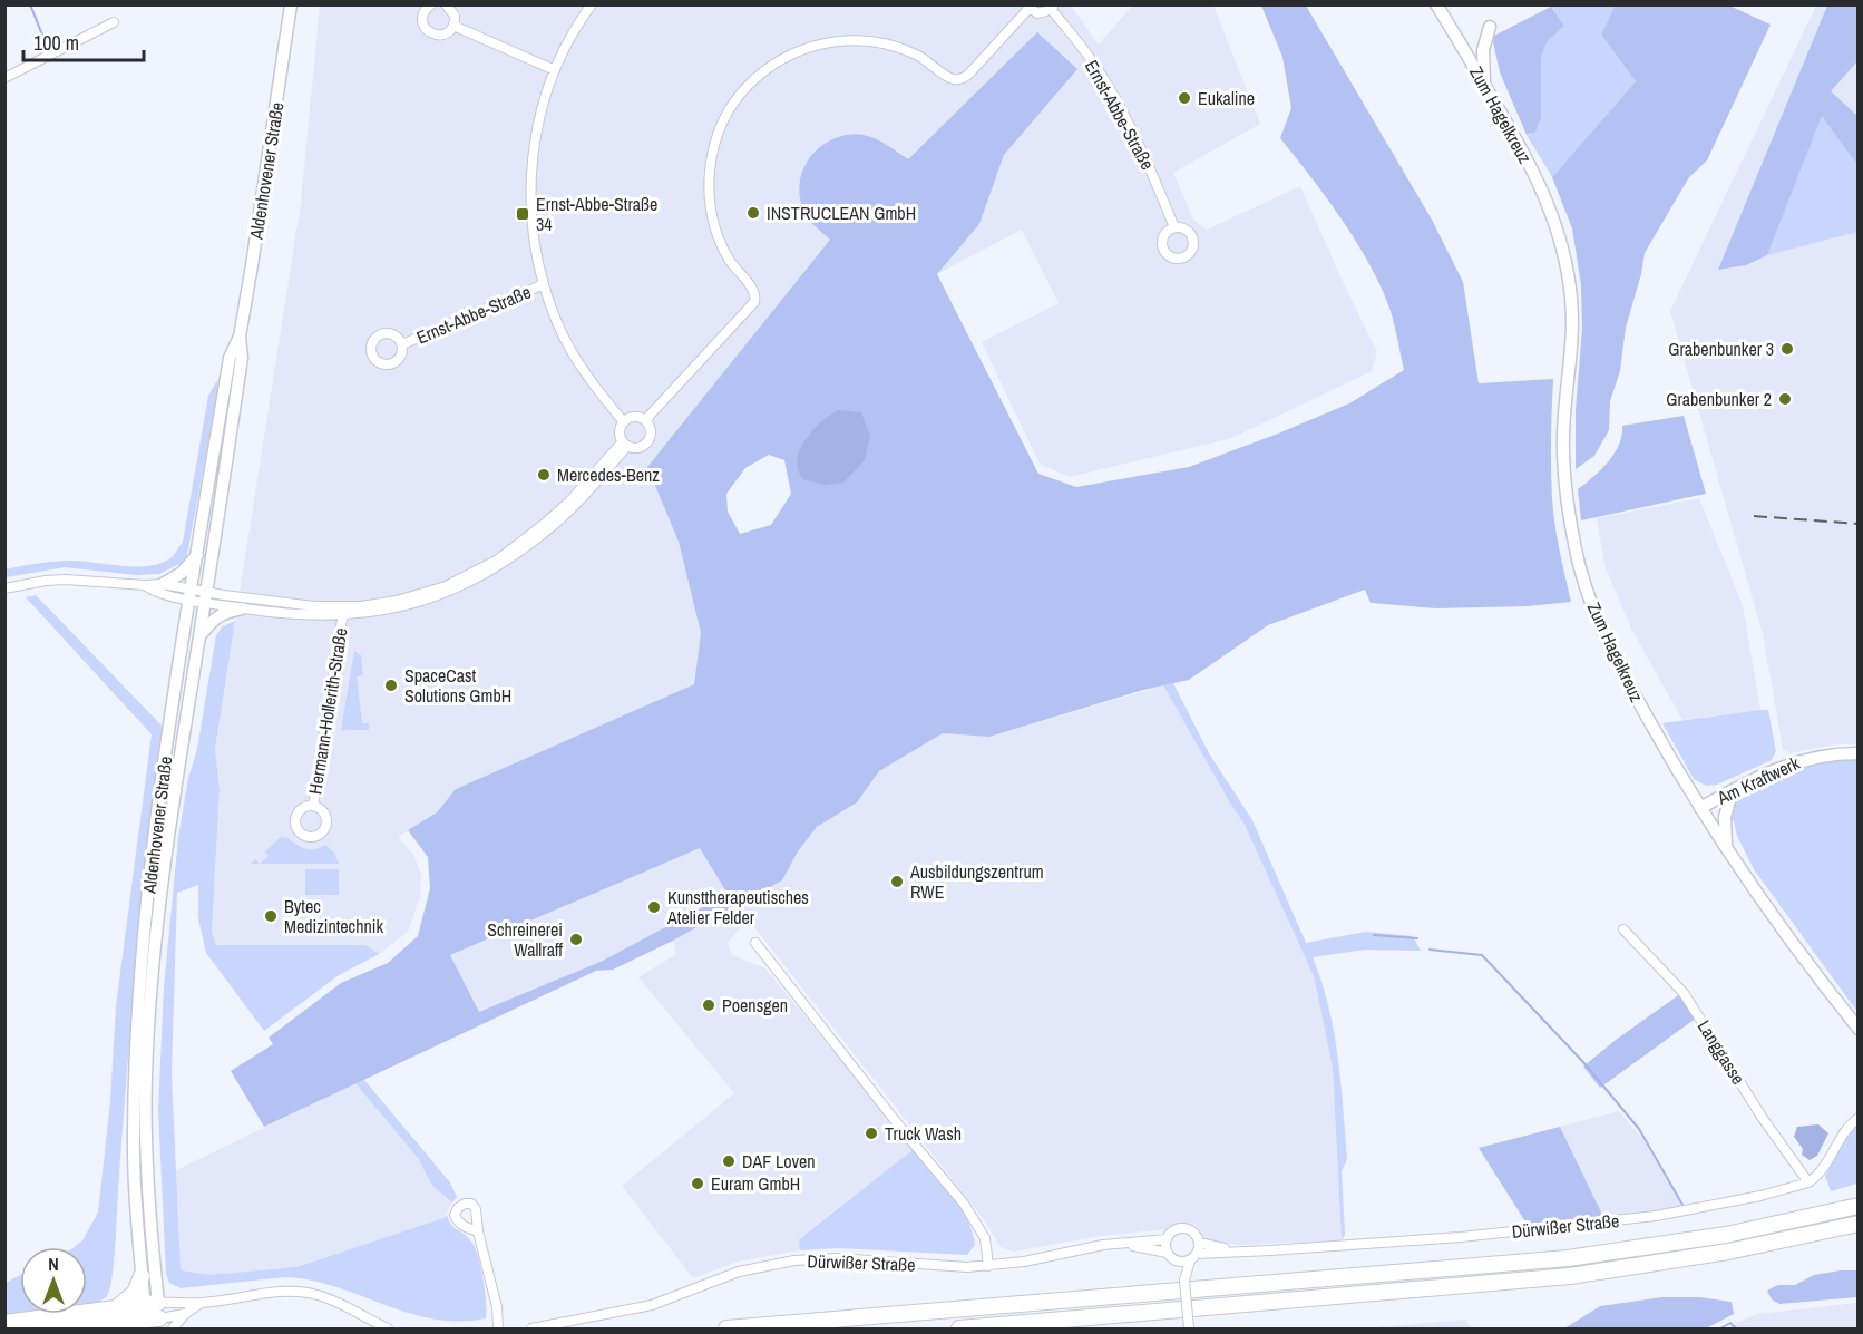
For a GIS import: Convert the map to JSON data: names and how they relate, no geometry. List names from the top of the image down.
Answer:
{
  "streets": {
    "main road": ["Zum Hagelkreuz", "Aldenhovener Straße", "Am Kraftwerk"],
    "street": [
      "Ernst-Abbe-Straße",
      "Hermann-Hollerith-Straße",
      "Langgasse",
      "Dürwißer Straße"
    ]
  },
  "crossings": [
    ["Ernst-Abbe-Straße", "Hermann-Hollerith-Straße"],
    ["Zum Hagelkreuz", "Am Kraftwerk"],
    ["Aldenhovener Straße", "Hermann-Hollerith-Straße"],
    ["Langgasse", "Dürwißer Straße"]
  ],
  "places": {
    "other": [
      "Eukaline",
      "INSTRUCLEAN GmbH",
      "Grabenbunker 3",
      "Grabenbunker 2",
      "Mercedes-Benz",
      "SpaceCast Solutions GmbH",
      "Ausbildungszentrum RWE",
      "Kunsttherapeutisches Atelier Felder",
      "Bytec Medizintechnik",
      "Schreinerei Wallraff",
      "Poensgen",
      "Truck Wash",
      "DAF Loven",
      "Euram GmbH"
    ],
    "transit": ["Ernst-Abbe-Straße 34"]
  },
  "scale_bar": "100 m",
  "north": "top"
}
